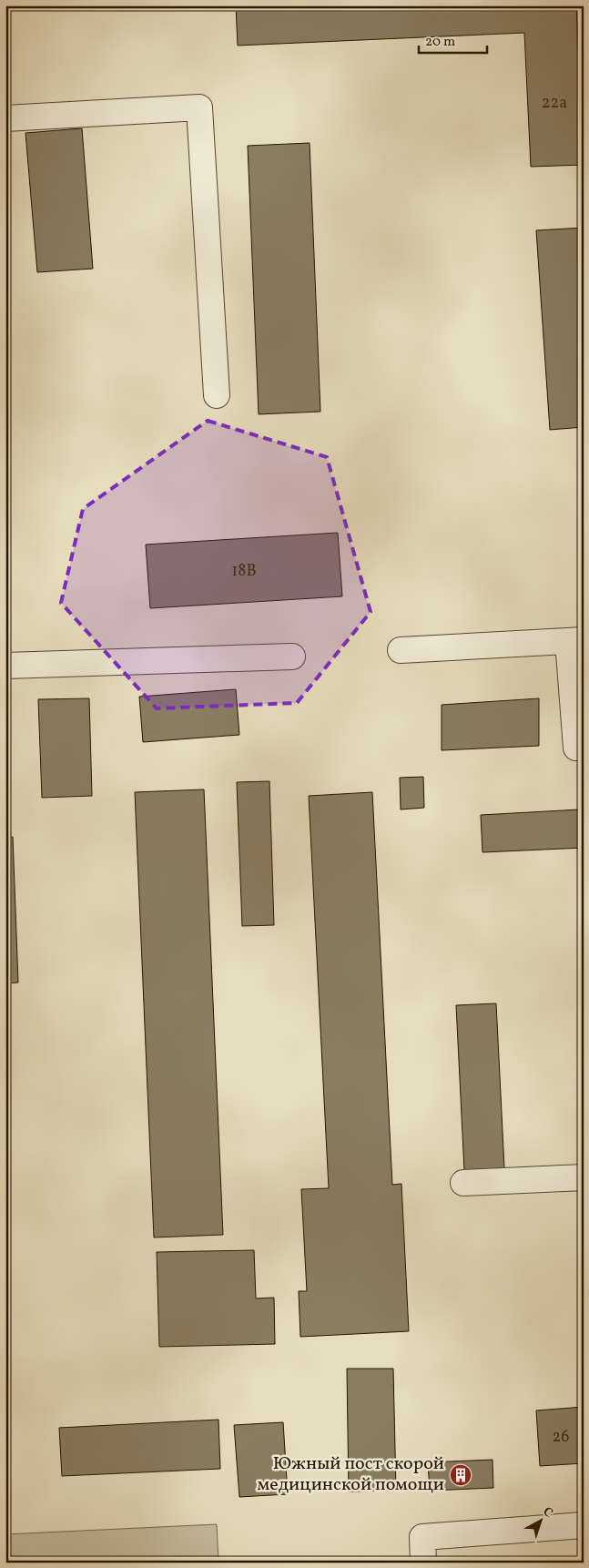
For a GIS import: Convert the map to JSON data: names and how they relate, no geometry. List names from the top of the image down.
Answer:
{
  "places": {
    "building": ["Южный пост скорой медицинской помощи"]
  },
  "house_numbers": ["22а", "18В", "26"],
  "scale_bar": "20 m",
  "north": "top right"
}
